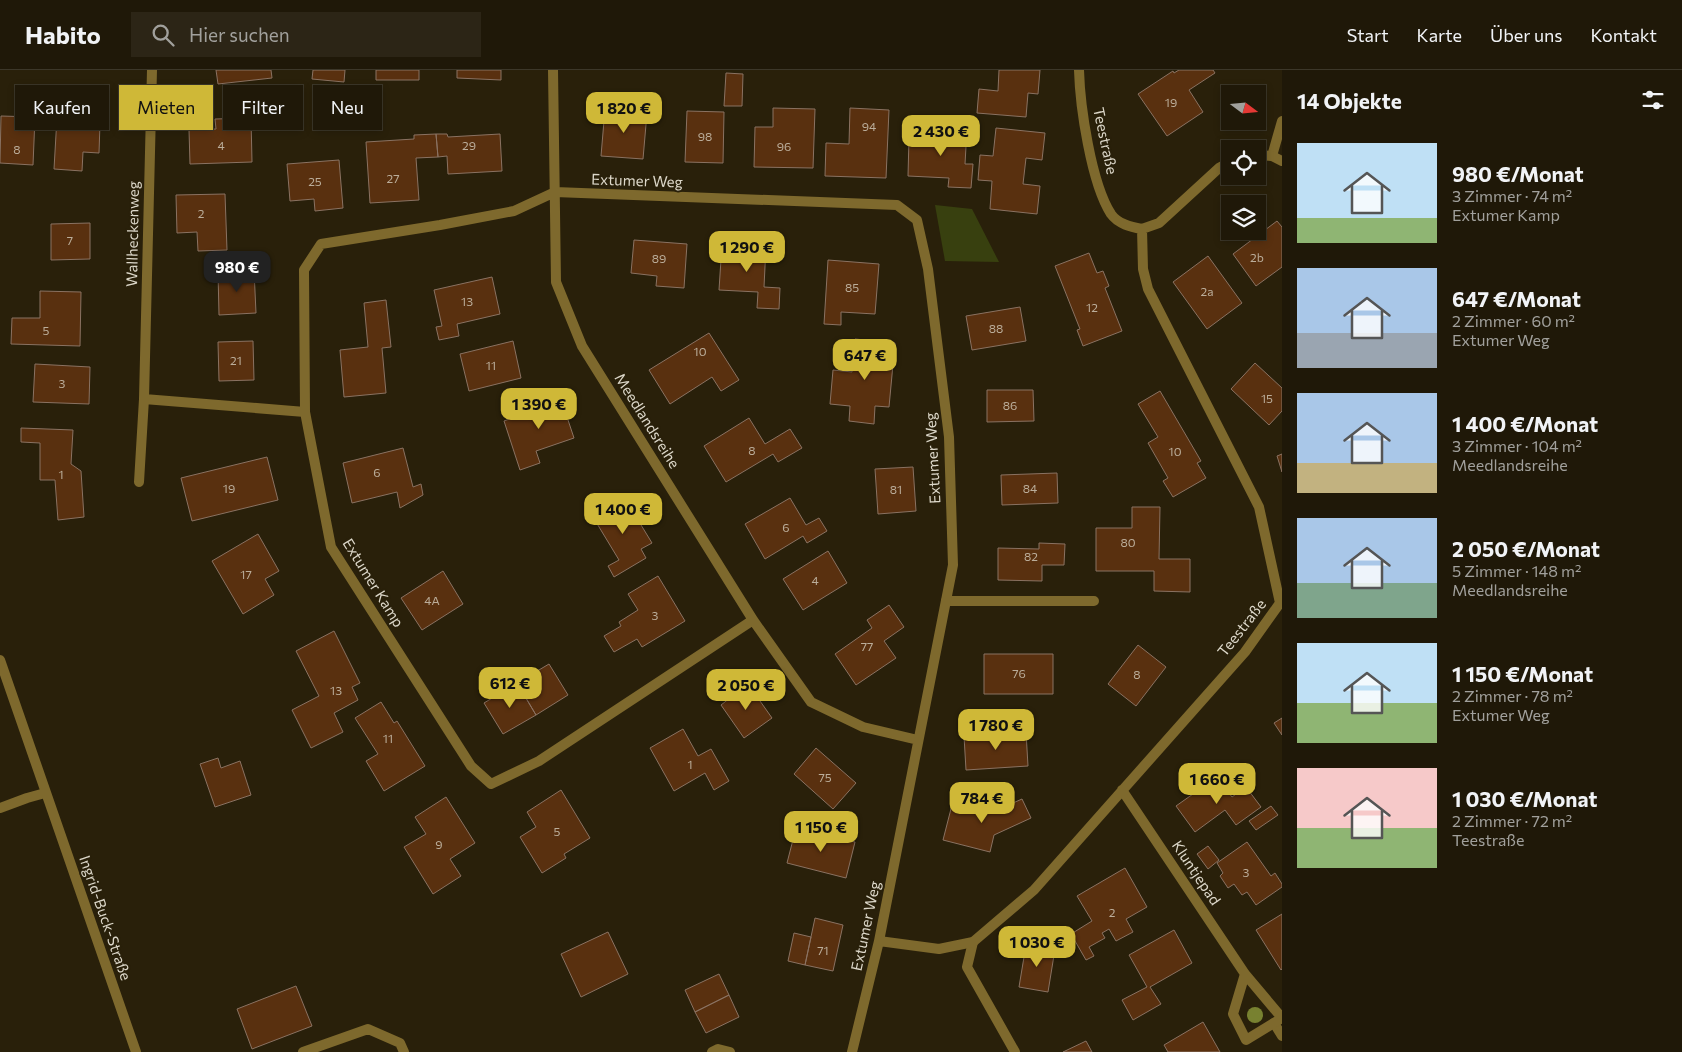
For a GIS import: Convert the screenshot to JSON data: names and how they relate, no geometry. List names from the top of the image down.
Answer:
{
  "streets": {
    "street": [
      "Teestraße",
      "Extumer Weg",
      "Wallheckenweg",
      "Meedlandsreihe",
      "Extumer Kamp",
      "Kluntjepad",
      "Ingrid-Buck-Straße"
    ]
  },
  "crossings": [
    ["Teestraße", "Kluntjepad"],
    ["Extumer Weg", "Meedlandsreihe"],
    ["Extumer Weg", "Extumer Kamp"],
    ["Meedlandsreihe", "Extumer Kamp"]
  ],
  "house_numbers": [
    "19",
    "94",
    "98",
    "4",
    "29",
    "96",
    "8",
    "27",
    "25",
    "2",
    "7",
    "2b",
    "89",
    "85",
    "2a",
    "13",
    "12",
    "88",
    "5",
    "10",
    "21",
    "11",
    "3",
    "15",
    "86",
    "8",
    "10",
    "6",
    "1",
    "19",
    "84",
    "81",
    "6",
    "80",
    "82",
    "17",
    "4",
    "4A",
    "3",
    "77",
    "76",
    "8",
    "13",
    "11",
    "1",
    "75",
    "5",
    "9",
    "3",
    "2",
    "71"
  ],
  "north": "right",
  "page": {
    "header": "Habito",
    "search": "Hier suchen",
    "nav": [
      "Start",
      "Karte",
      "Über uns",
      "Kontakt"
    ],
    "heading": "14 Objekte",
    "chip": [
      "Kaufen",
      "Mieten",
      "Filter",
      "Neu"
    ],
    "price": [
      "1 820 €",
      "2 430 €",
      "1 290 €",
      "980 €",
      "647 €",
      "1 390 €",
      "1 400 €",
      "612 €",
      "2 050 €",
      "1 780 €",
      "1 660 €",
      "784 €",
      "1 150 €",
      "1 030 €"
    ],
    "list": [
      {
        "name": "980 €/Monat",
        "note": "3 Zimmer · 74 m² · Extumer Kamp"
      },
      {
        "name": "647 €/Monat",
        "note": "2 Zimmer · 60 m² · Extumer Weg"
      },
      {
        "name": "1 400 €/Monat",
        "note": "3 Zimmer · 104 m² · Meedlandsreihe"
      },
      {
        "name": "2 050 €/Monat",
        "note": "5 Zimmer · 148 m² · Meedlandsreihe"
      },
      {
        "name": "1 150 €/Monat",
        "note": "2 Zimmer · 78 m² · Extumer Weg"
      },
      {
        "name": "1 030 €/Monat",
        "note": "2 Zimmer · 72 m² · Teestraße"
      }
    ]
  }
}
